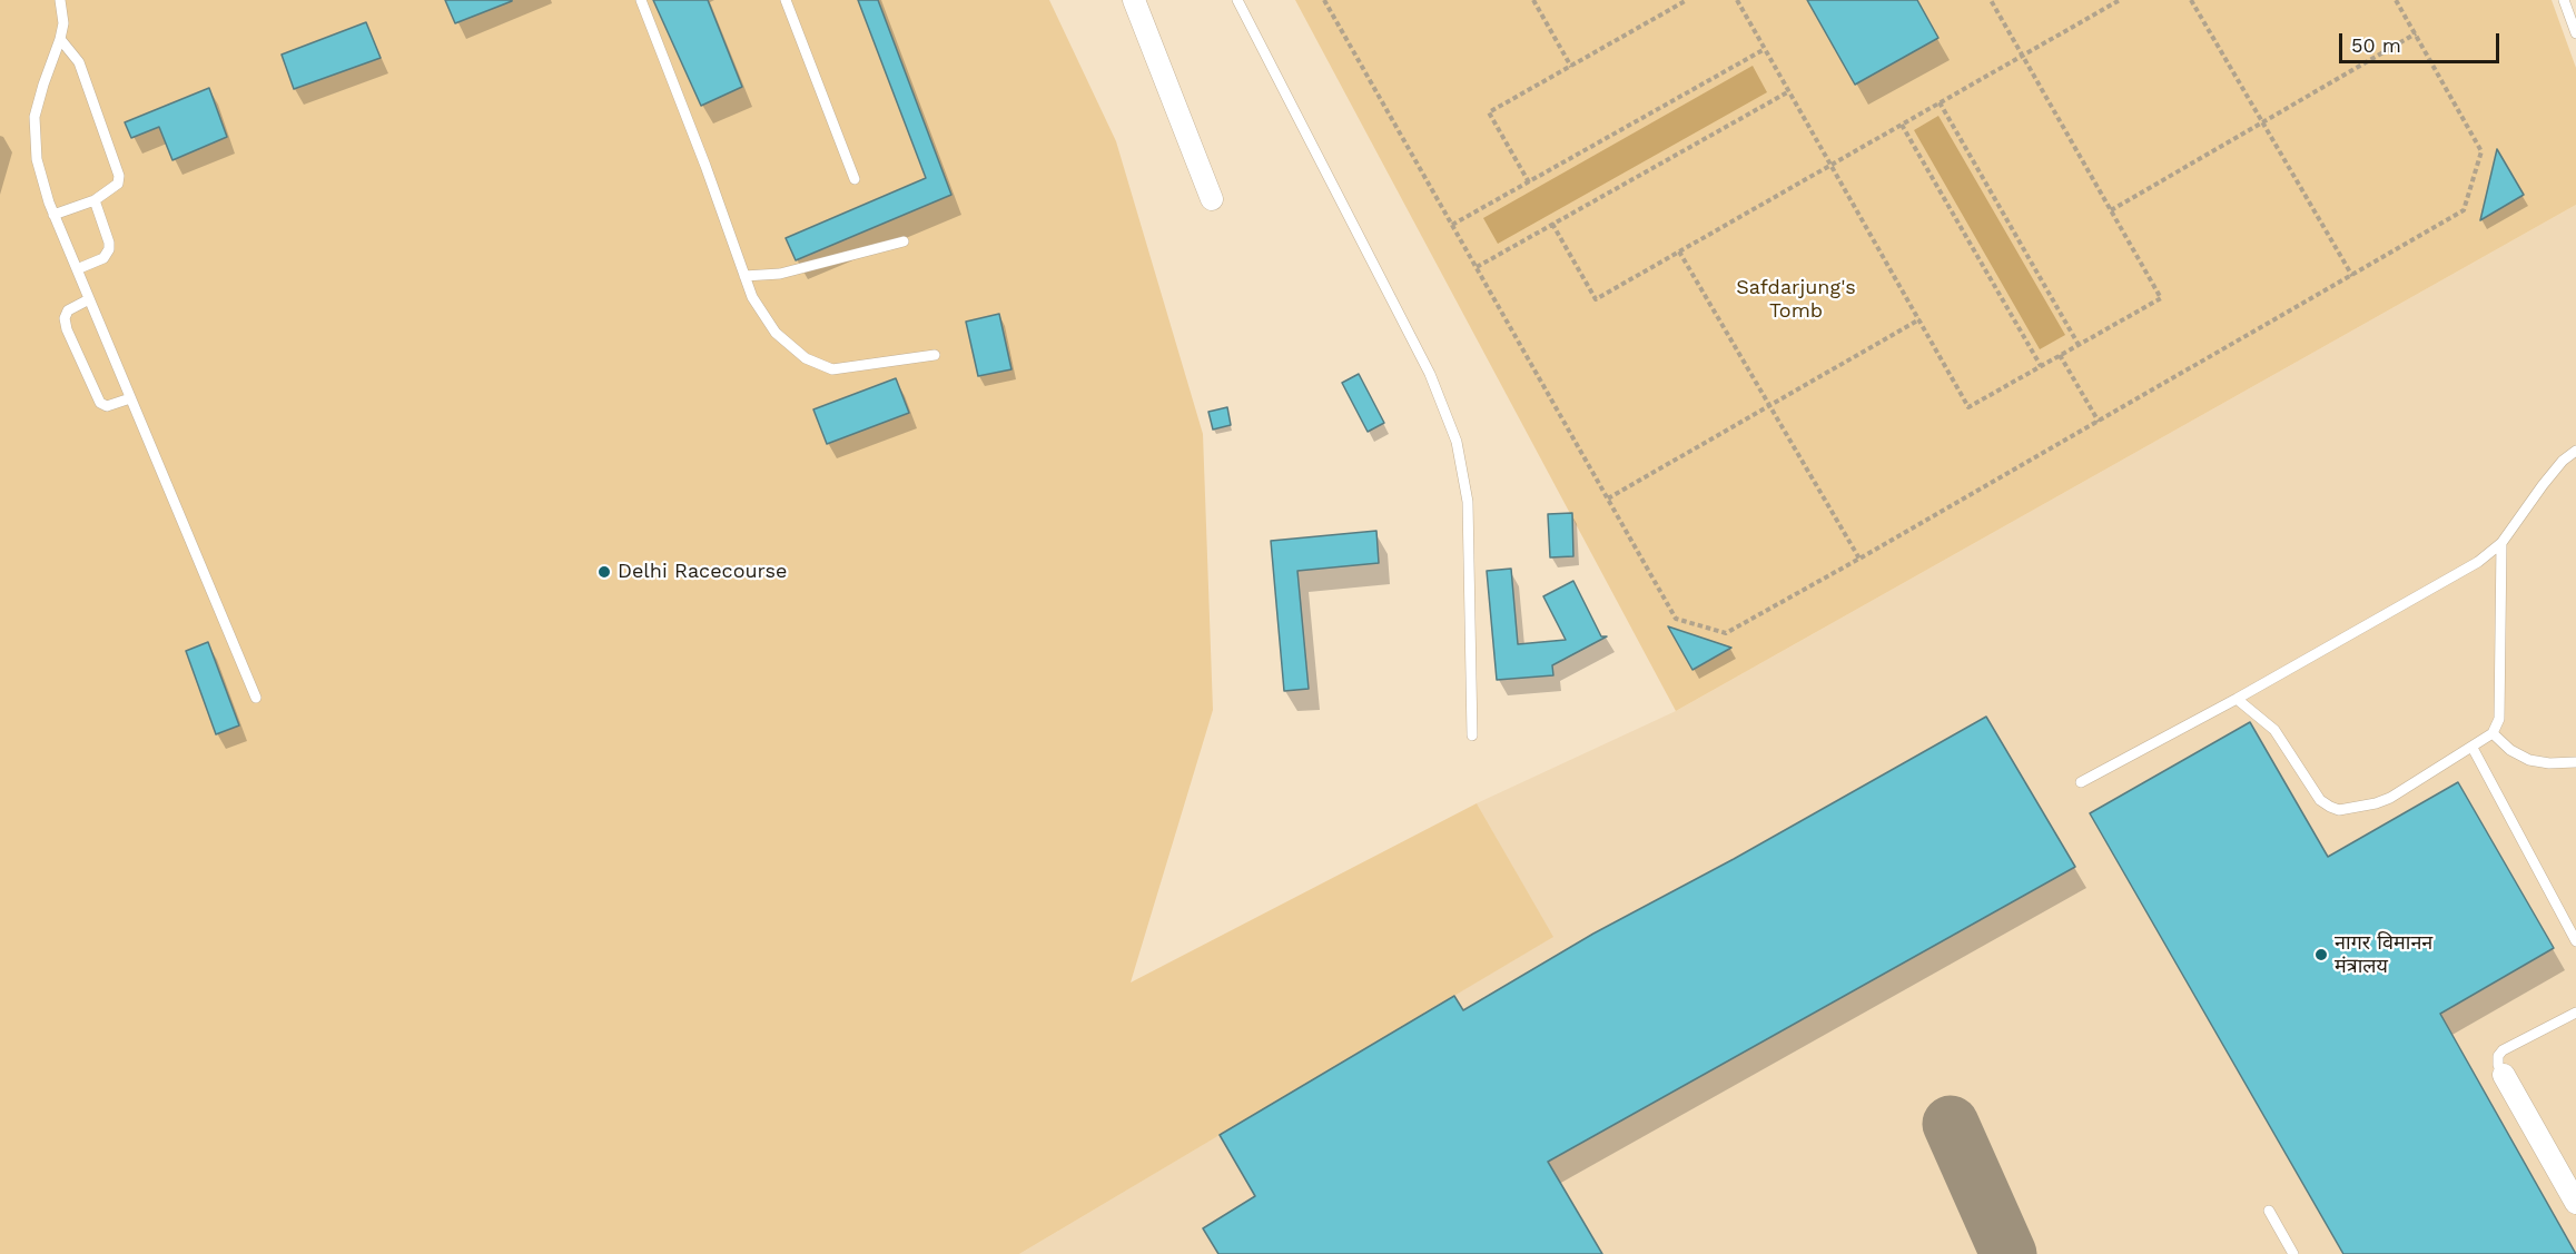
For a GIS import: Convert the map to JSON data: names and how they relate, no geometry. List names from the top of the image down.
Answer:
{
  "parks": ["Safdarjung's Tomb"],
  "places": ["Delhi Racecourse", "नागर विमानन मंत्रालय"],
  "scale_bar": "50 m"
}
